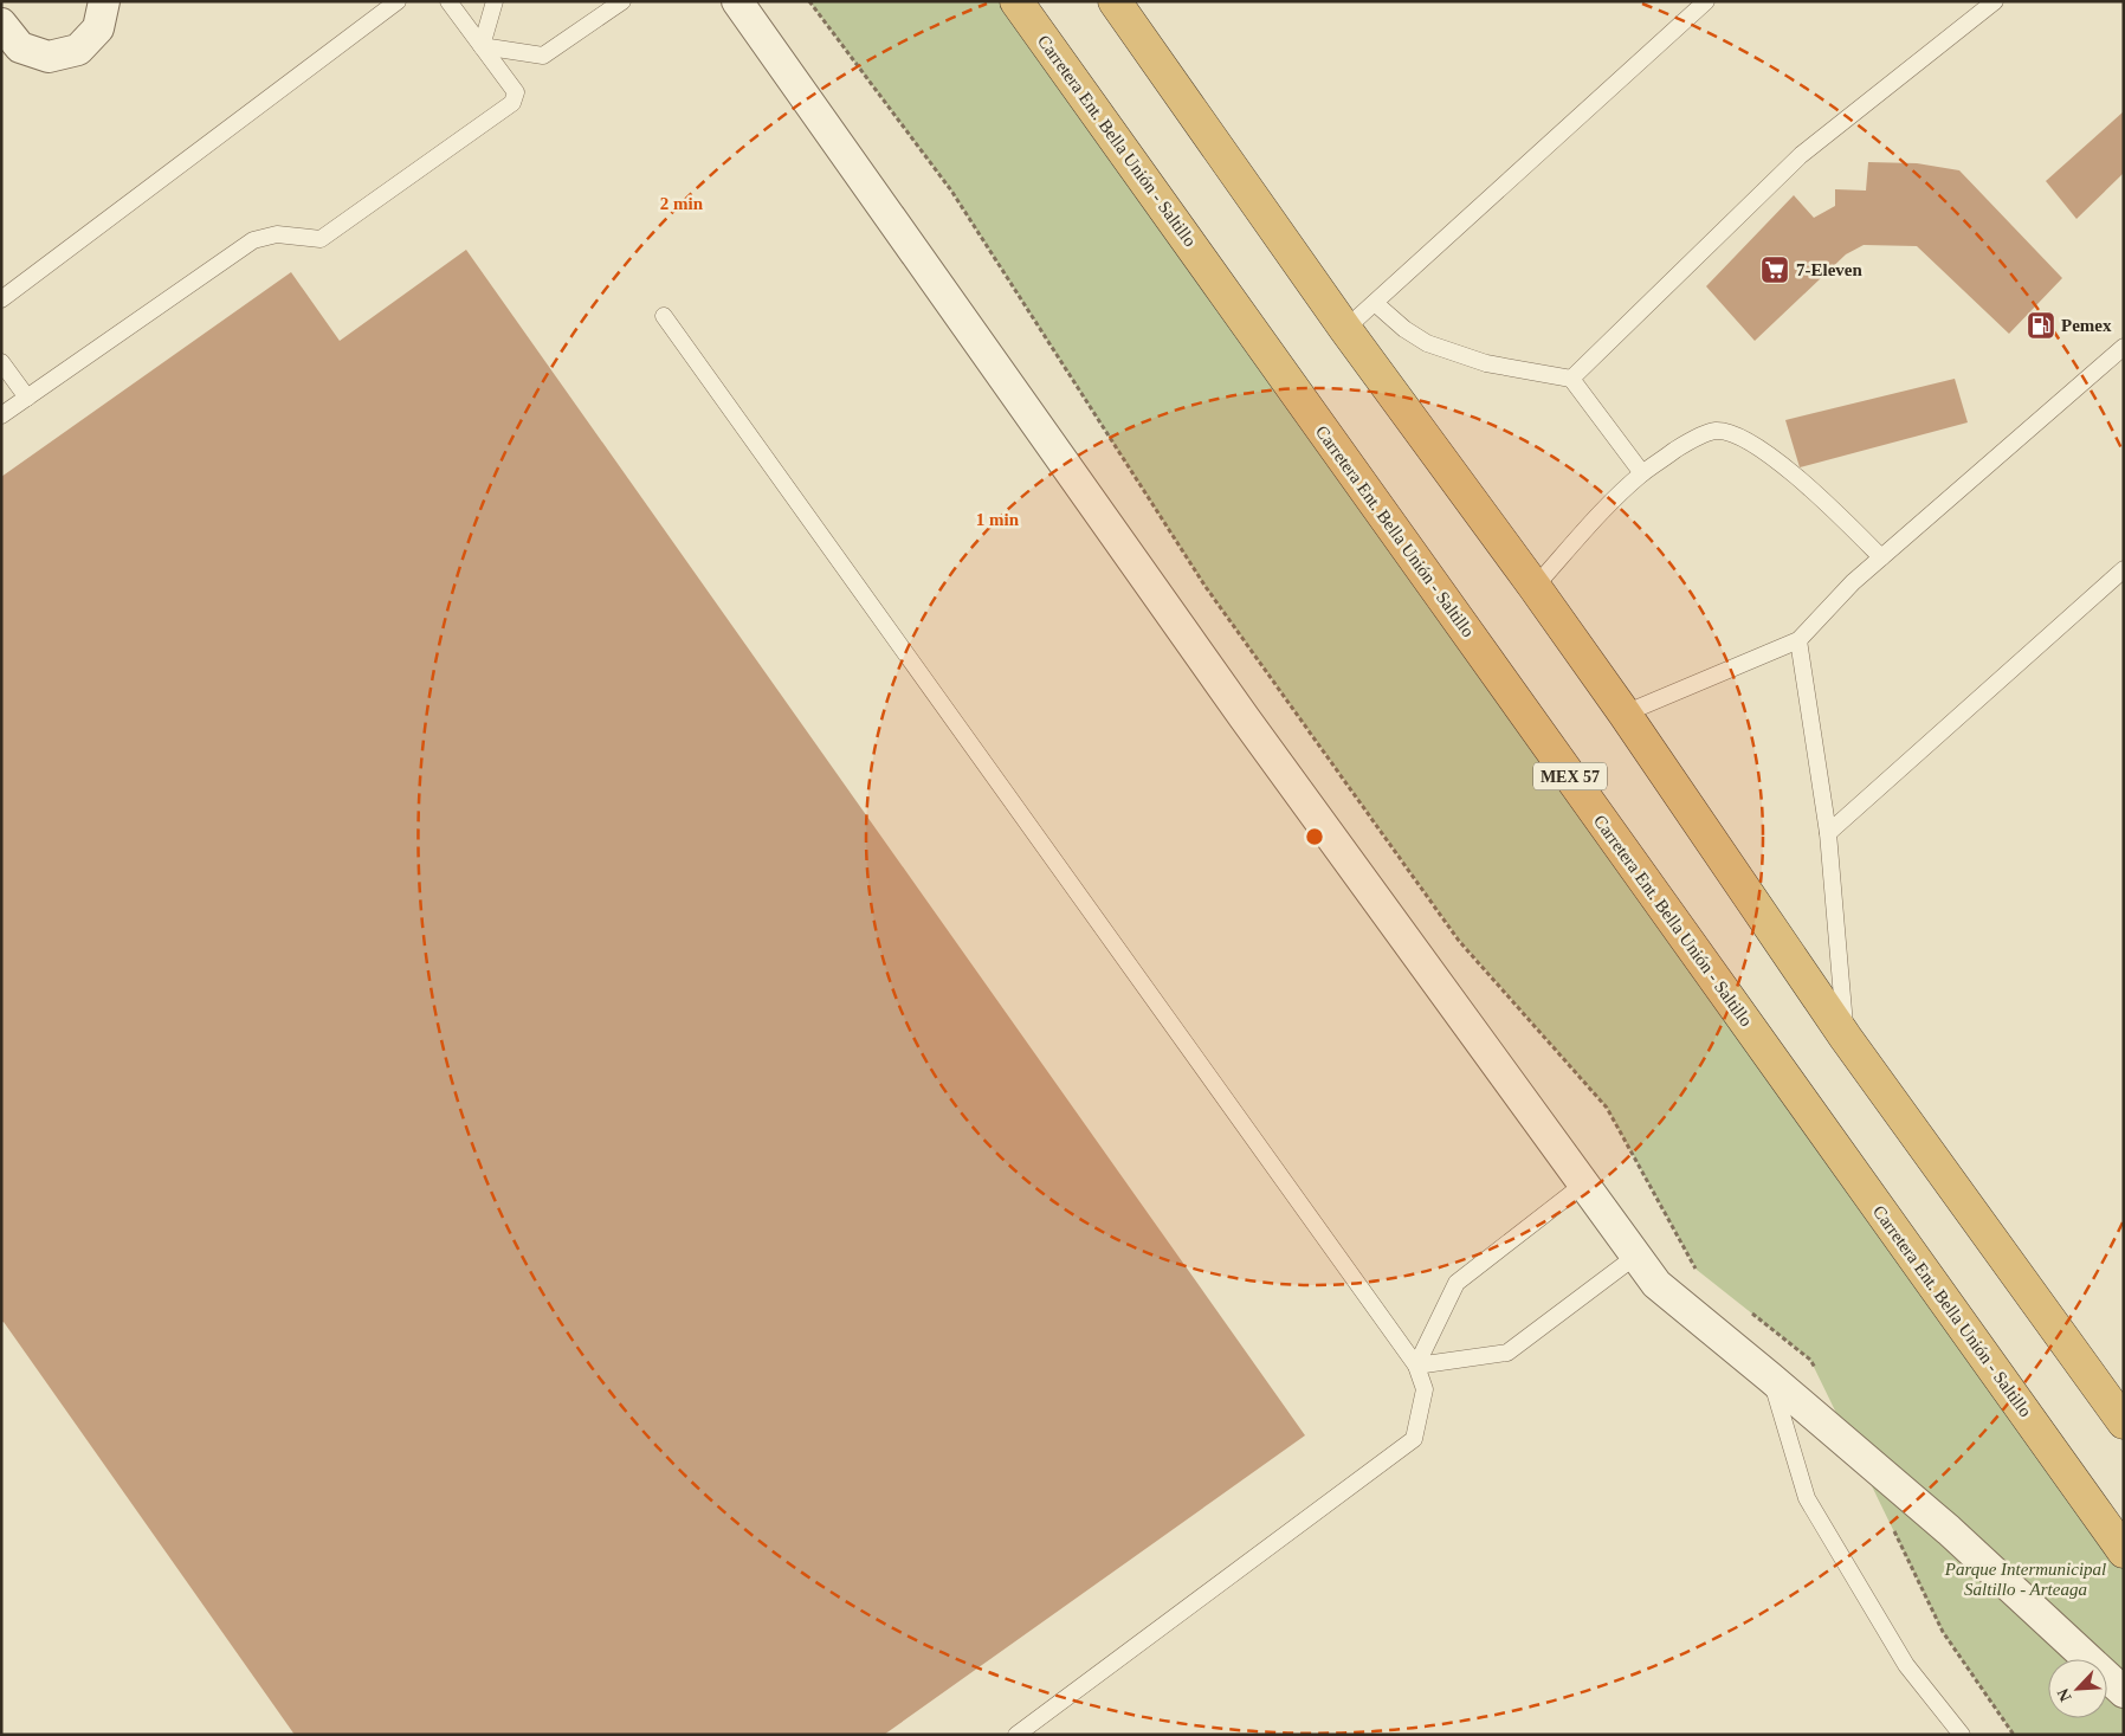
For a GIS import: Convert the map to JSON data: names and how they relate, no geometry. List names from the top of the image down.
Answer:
{
  "streets": {
    "highway": ["Carretera Ent. Bella Unión - Saltillo", "MEX 57"]
  },
  "parks": ["Parque Intermunicipal Saltillo - Arteaga"],
  "places": {
    "supermarket": ["7-Eleven"],
    "fuel station": ["Pemex"]
  },
  "north": "bottom left",
  "rings": ["2 min", "1 min"]
}
